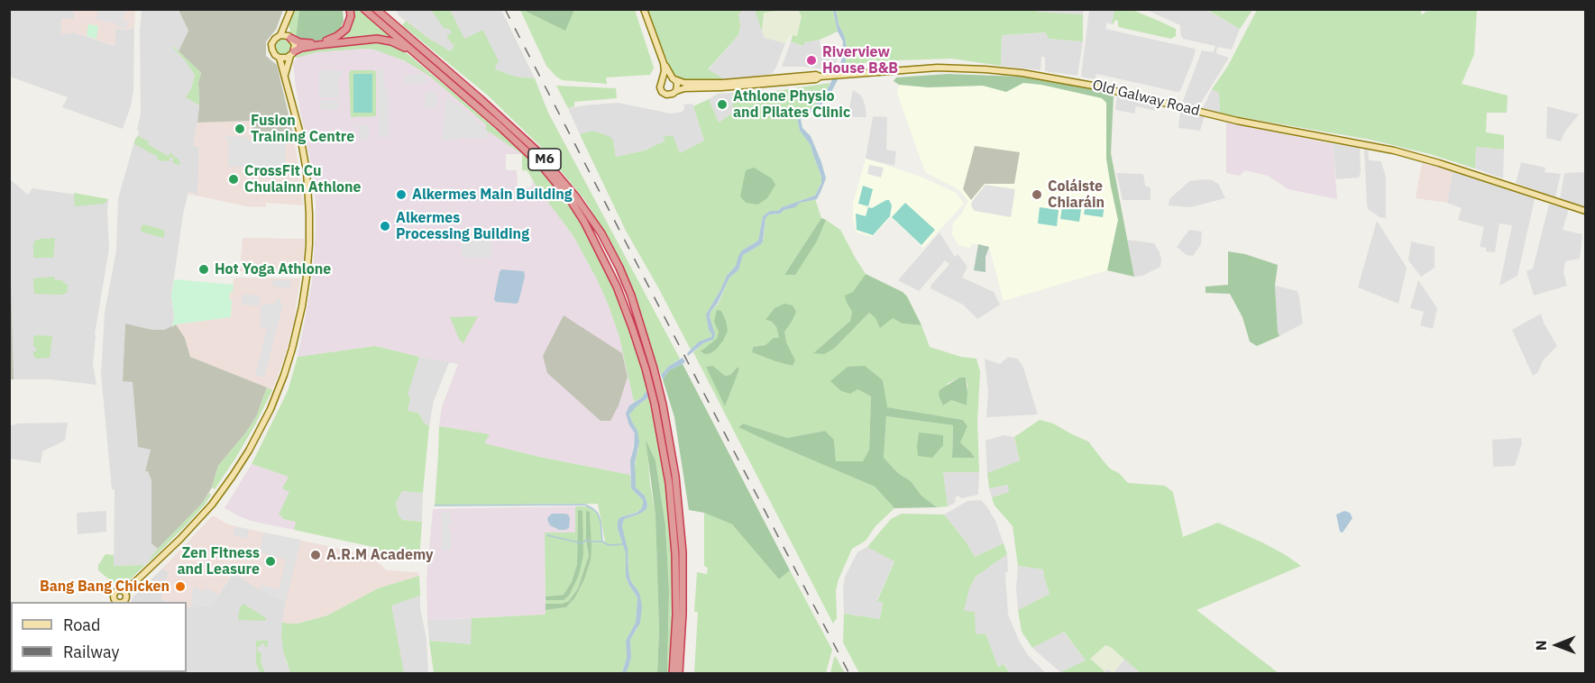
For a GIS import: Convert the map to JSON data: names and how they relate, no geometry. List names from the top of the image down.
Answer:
{
  "streets": {
    "highway": ["M6"],
    "main road": ["Old Galway Road"]
  },
  "places": [
    "Riverview House B&B",
    "Athlone Physio and Pilates Clinic",
    "Fusion Training Centre",
    "CrossFit Cu Chulainn Athlone",
    "Alkermes Main Building",
    "Coláiste Chiaráin",
    "Alkermes Processing Building",
    "Hot Yoga Athlone",
    "A.R.M Academy",
    "Zen Fitness and Leasure",
    "Bang Bang Chicken"
  ],
  "legend": ["Road", "Railway"],
  "north": "left"
}
